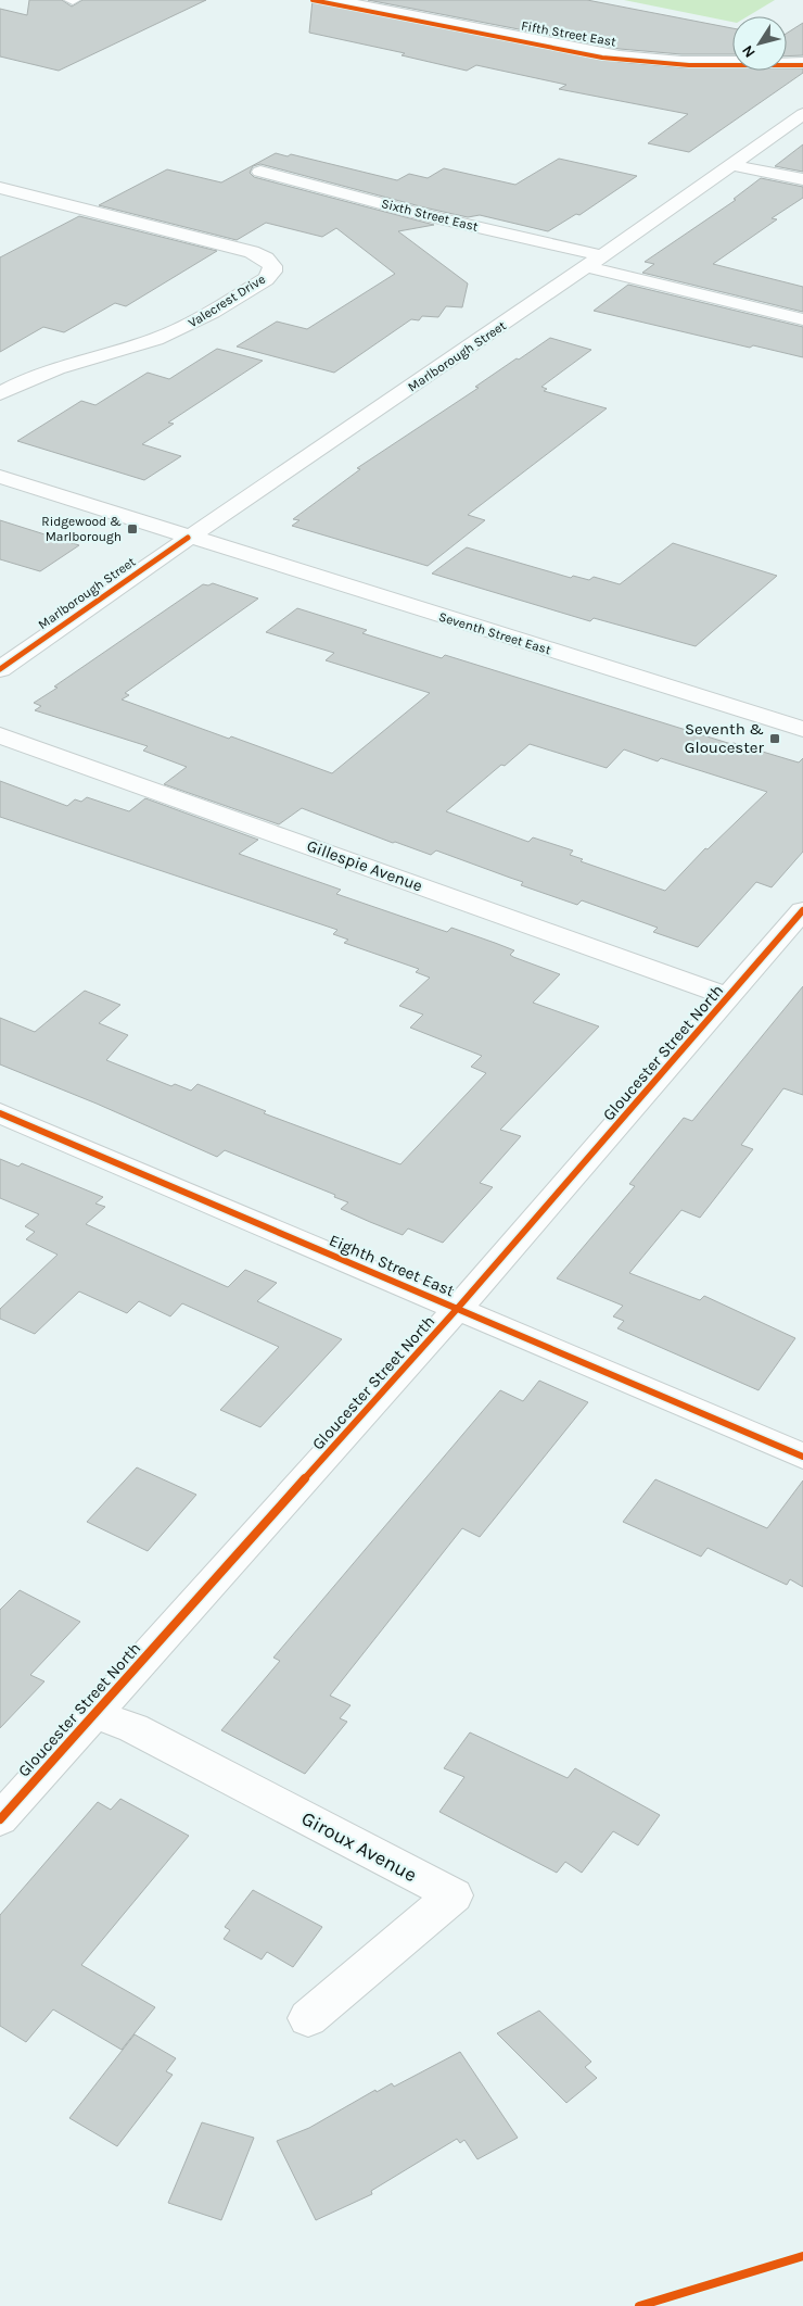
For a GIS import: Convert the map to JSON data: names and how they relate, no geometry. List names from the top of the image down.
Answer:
{
  "streets": {
    "street": [
      "Fifth Street East",
      "Sixth Street East",
      "Valecrest Drive",
      "Marlborough Street",
      "Seventh Street East",
      "Gillespie Avenue",
      "Gloucester Street North",
      "Eighth Street East",
      "Giroux Avenue"
    ]
  },
  "crossings": [
    ["Sixth Street East", "Marlborough Street"],
    ["Marlborough Street", "Seventh Street East"],
    ["Gillespie Avenue", "Gloucester Street North"],
    ["Gloucester Street North", "Eighth Street East"],
    ["Gloucester Street North", "Giroux Avenue"]
  ],
  "places": {
    "transit": ["Ridgewood & Marlborough", "Seventh & Gloucester"]
  },
  "north": "bottom left"
}
